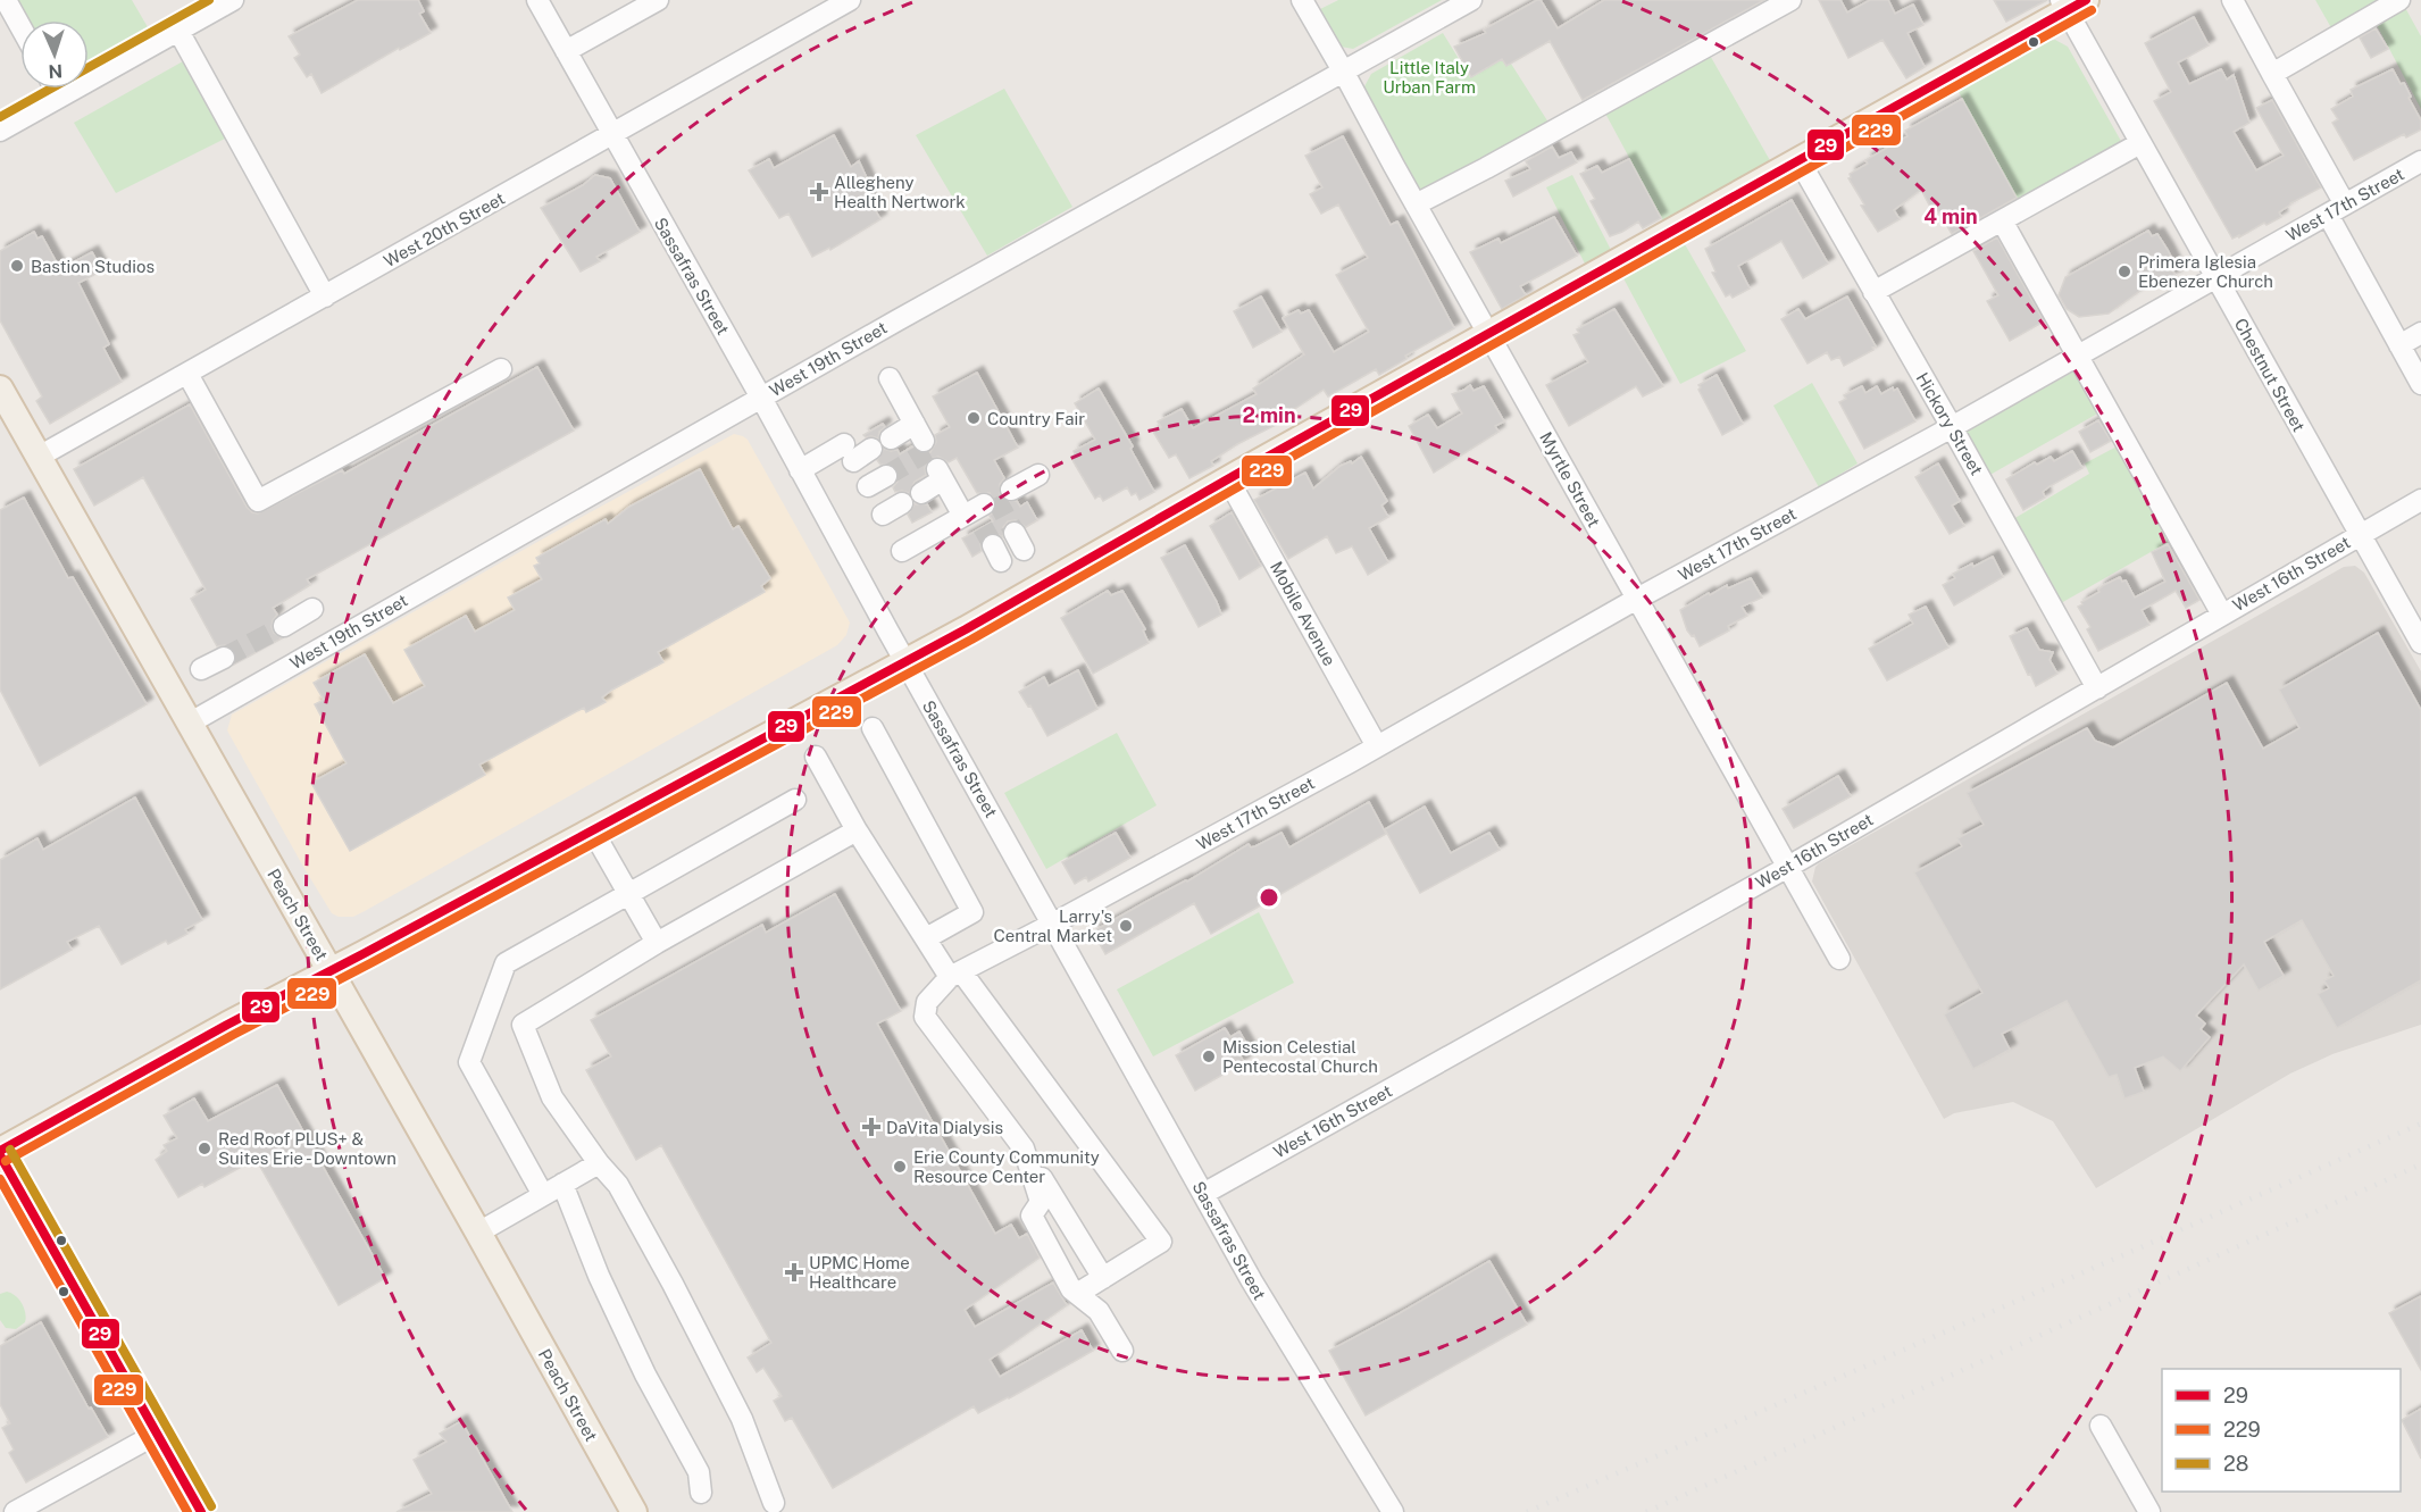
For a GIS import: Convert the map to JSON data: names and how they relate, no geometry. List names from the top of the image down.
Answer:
{
  "streets": {
    "main road": ["Peach Street"],
    "street": [
      "West 17th Street",
      "West 20th Street",
      "Sassafras Street",
      "West 19th Street",
      "Chestnut Street",
      "Hickory Street",
      "Myrtle Street",
      "West 16th Street",
      "Mobile Avenue"
    ]
  },
  "crossings": [
    ["West 17th Street", "Sassafras Street"],
    ["West 17th Street", "Chestnut Street"],
    ["West 17th Street", "Hickory Street"],
    ["West 17th Street", "Myrtle Street"],
    ["West 17th Street", "Mobile Avenue"],
    ["West 20th Street", "Sassafras Street"],
    ["West 20th Street", "Peach Street"],
    ["Sassafras Street", "West 19th Street"],
    ["Sassafras Street", "West 16th Street"],
    ["West 19th Street", "Myrtle Street"],
    ["West 19th Street", "Peach Street"],
    ["Chestnut Street", "West 16th Street"],
    ["Hickory Street", "West 16th Street"],
    ["Myrtle Street", "West 16th Street"]
  ],
  "parks": ["Little Italy Urban Farm"],
  "places": {
    "health": ["Allegheny Health Nertwork", "DaVita Dialysis", "UPMC Home Healthcare"],
    "other": [
      "Bastion Studios",
      "Primera Iglesia Ebenezer Church",
      "Country Fair",
      "Larry's Central Market",
      "Mission Celestial Pentecostal Church",
      "Red Roof PLUS+ & Suites Erie - Downtown",
      "Erie County Community Resource Center"
    ]
  },
  "lines": ["transit line 29", "transit line 28", "transit line 229"],
  "legend": ["29", "229", "28"],
  "north": "bottom",
  "rings": ["4 min", "2 min"]
}
